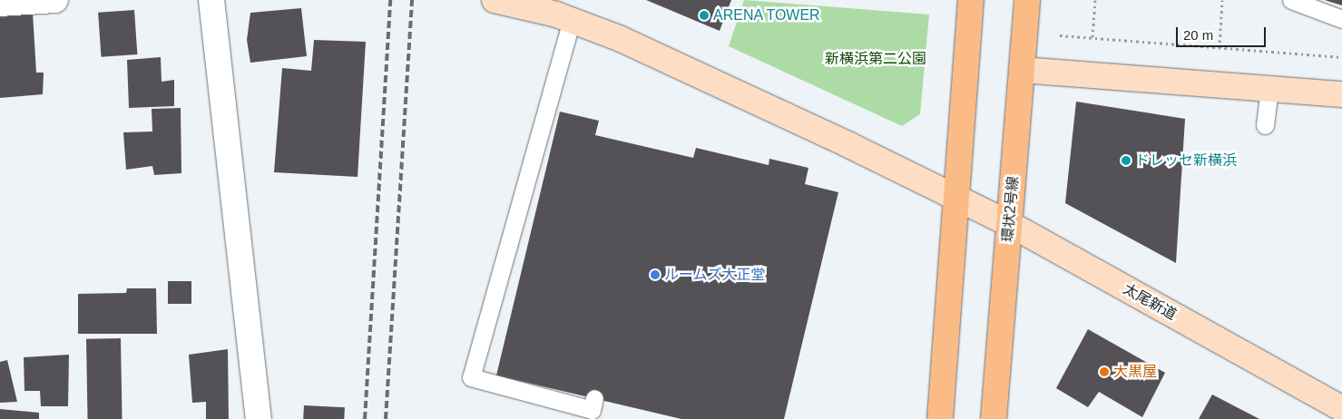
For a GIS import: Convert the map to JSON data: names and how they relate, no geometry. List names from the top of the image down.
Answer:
{
  "streets": {
    "main road": ["環状2号線"],
    "street": ["太尾新道"]
  },
  "crossings": [
    ["環状2号線", "太尾新道"]
  ],
  "parks": ["新横浜第二公園"],
  "places": [
    "ARENA TOWER",
    "ドレッセ新横浜",
    "ルームズ大正堂",
    "大黒屋"
  ],
  "scale_bar": "20 m"
}
